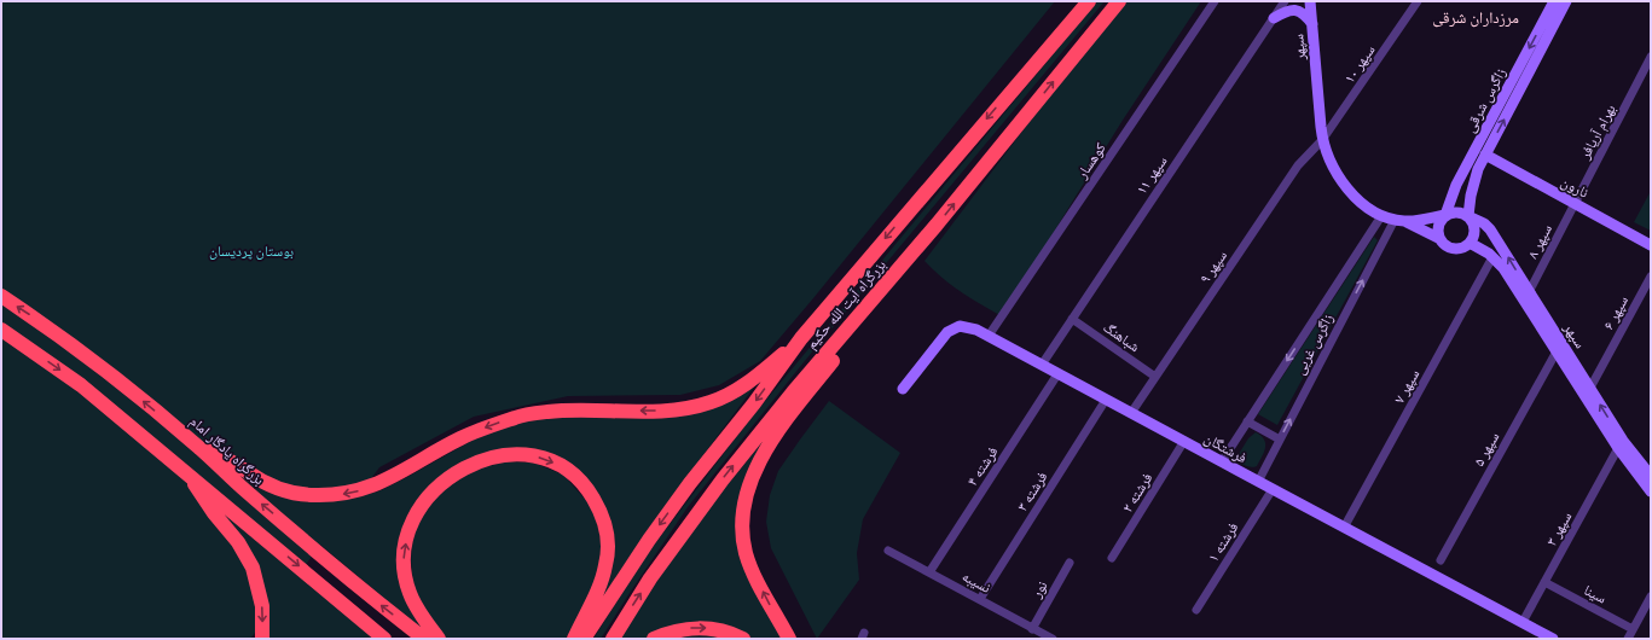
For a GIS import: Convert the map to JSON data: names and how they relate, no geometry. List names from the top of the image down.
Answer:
{
  "streets": {
    "highway": ["بزرگراه آیت الله حکیم", "بزرگراه یادگار امام"],
    "street": [
      "سپهر",
      "سپهر ۱۰",
      "زاگرس شرقی",
      "بهرام آریافر",
      "کوهسار",
      "سپهر ۱۱",
      "نارون",
      "سپهر ۸",
      "سپهر ۹",
      "سپهر ۶",
      "شباهنگ",
      "زاگرس غربی",
      "سپهر ۷",
      "فرشتگان",
      "سپهر ۵",
      "فرشته ۴",
      "فرشته ۳",
      "فرشته ۲",
      "سپهر ۳",
      "فرشته ۱",
      "نسیبه",
      "نور",
      "سینا"
    ]
  },
  "crossings": [
    ["سپهر", "سپهر ۱۰"],
    ["سپهر", "زاگرس شرقی"],
    ["سپهر", "سپهر ۸"],
    ["سپهر", "سپهر ۹"],
    ["سپهر", "سپهر ۶"],
    ["سپهر", "زاگرس غربی"],
    ["سپهر", "سپهر ۷"],
    ["سپهر", "سپهر ۵"],
    ["سپهر", "سپهر ۳"],
    ["سپهر ۱۰", "سپهر ۹"],
    ["زاگرس شرقی", "نارون"],
    ["بهرام آریافر", "نارون"],
    ["بهرام آریافر", "سپهر ۸"],
    ["کوهسار", "فرشتگان"],
    ["سپهر ۱۱", "شباهنگ"],
    ["سپهر ۱۱", "فرشتگان"],
    ["نارون", "سپهر ۸"],
    ["سپهر ۹", "شباهنگ"],
    ["سپهر ۹", "فرشتگان"],
    ["زاگرس غربی", "فرشتگان"],
    ["سپهر ۷", "فرشتگان"],
    ["فرشتگان", "فرشته ۴"],
    ["فرشتگان", "فرشته ۳"],
    ["فرشتگان", "فرشته ۲"],
    ["فرشتگان", "سپهر ۳"],
    ["فرشتگان", "فرشته ۱"],
    ["فرشته ۴", "نسیبه"],
    ["فرشته ۳", "نسیبه"],
    ["سپهر ۳", "سینا"],
    ["نسیبه", "نور"]
  ],
  "districts": ["مرزداران شرقی"],
  "parks": ["بوستان پردیسان"]
}
